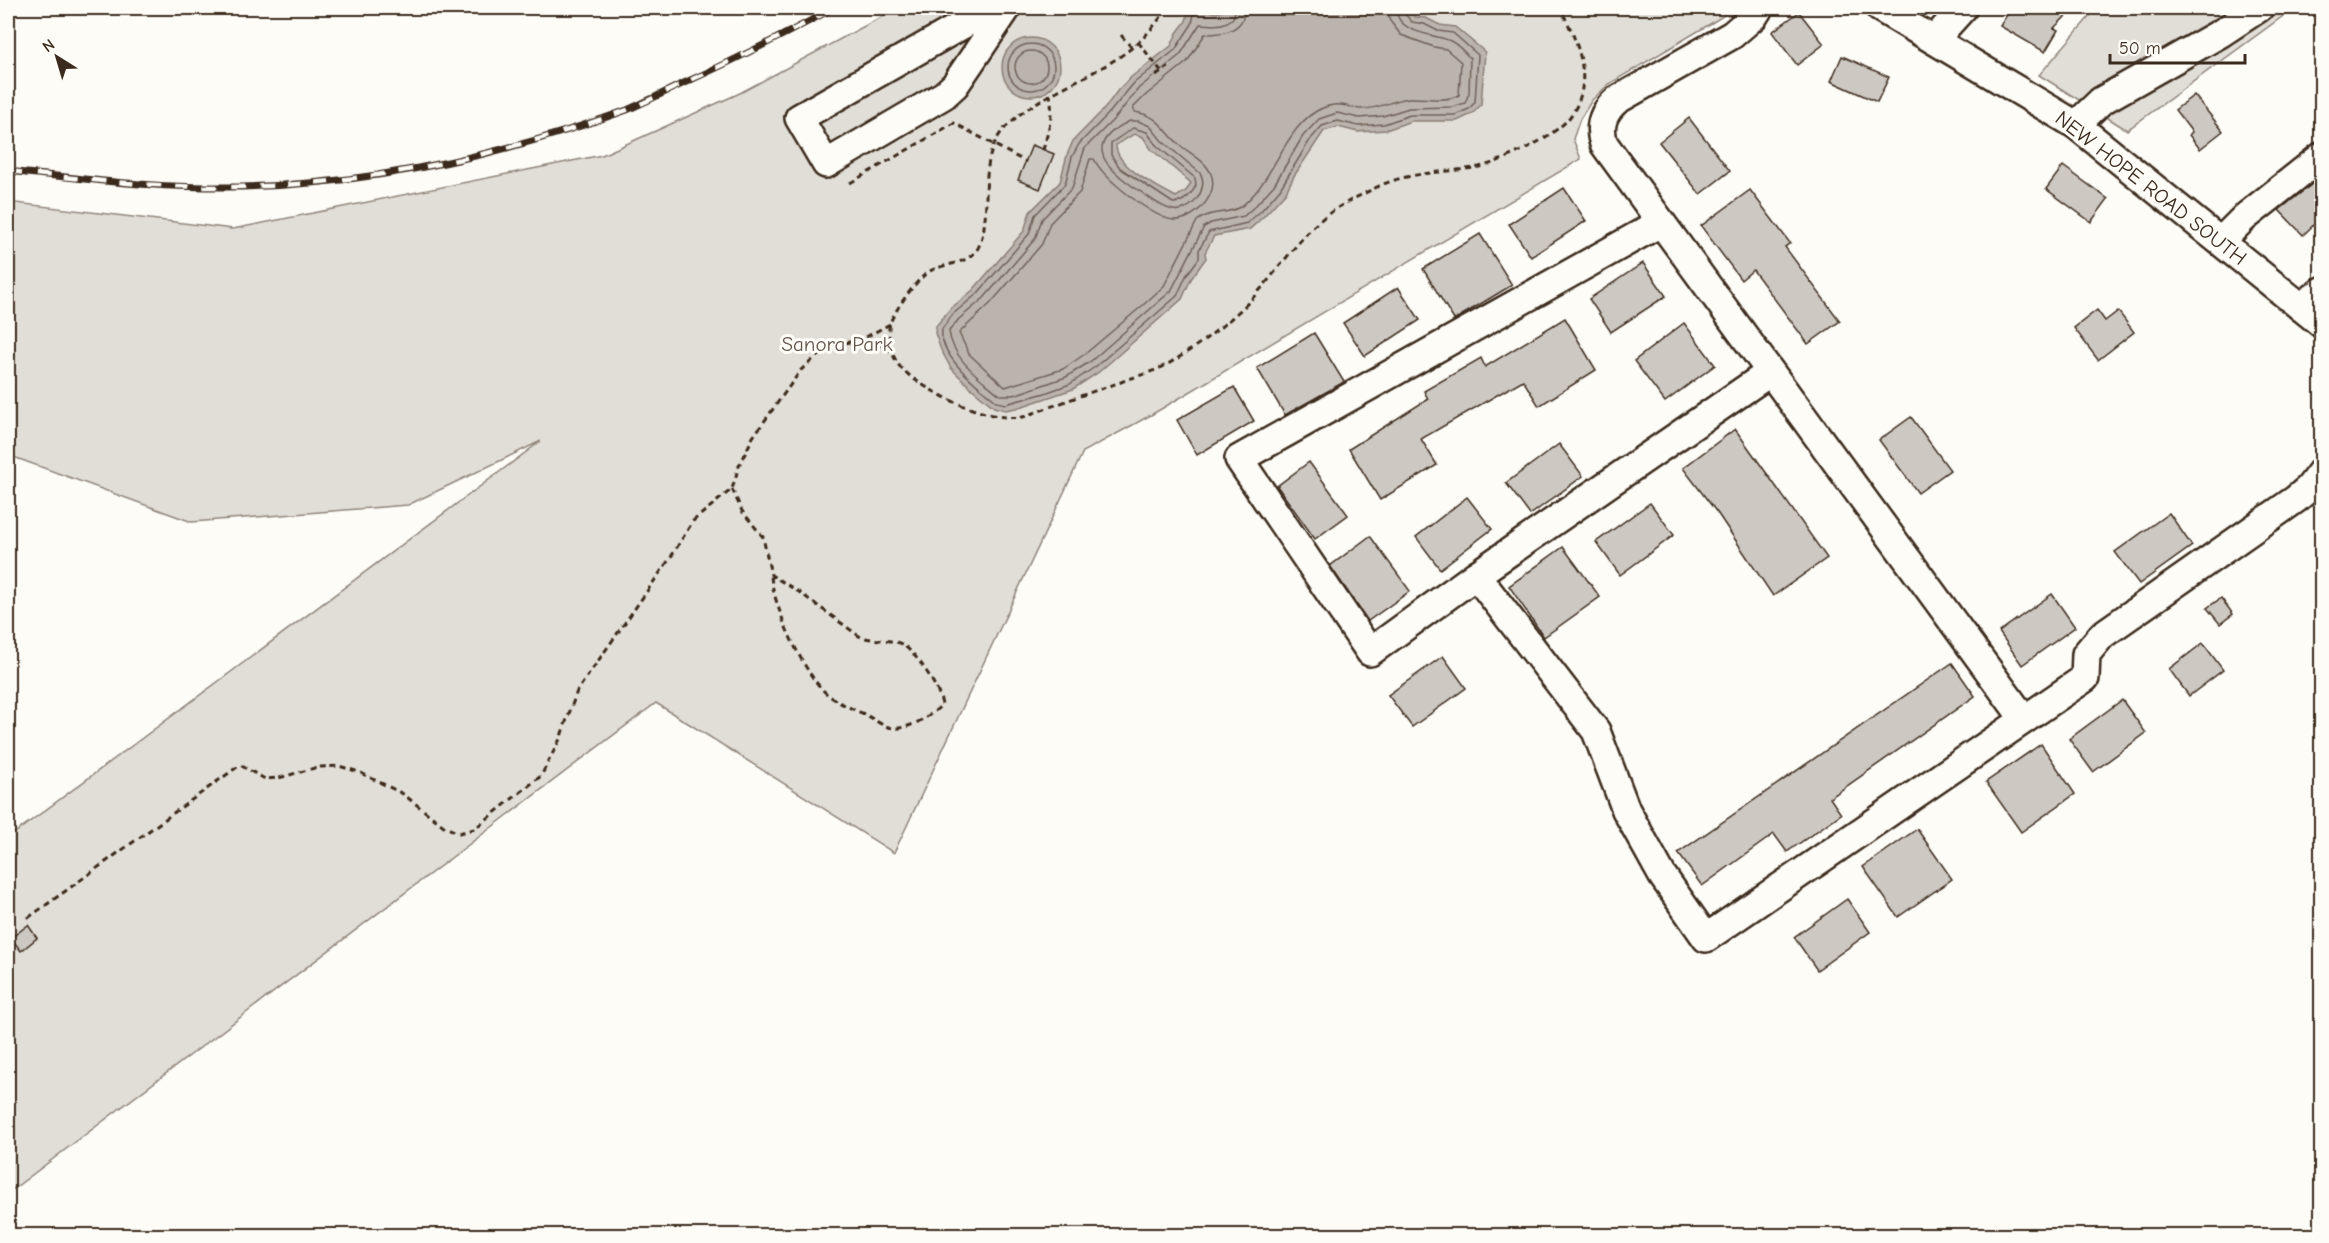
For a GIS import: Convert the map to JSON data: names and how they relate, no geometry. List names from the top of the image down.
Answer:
{
  "streets": {
    "street": ["NEW HOPE ROAD SOUTH"]
  },
  "parks": ["Sanora Park"],
  "scale_bar": "50 m",
  "north": "top left"
}
